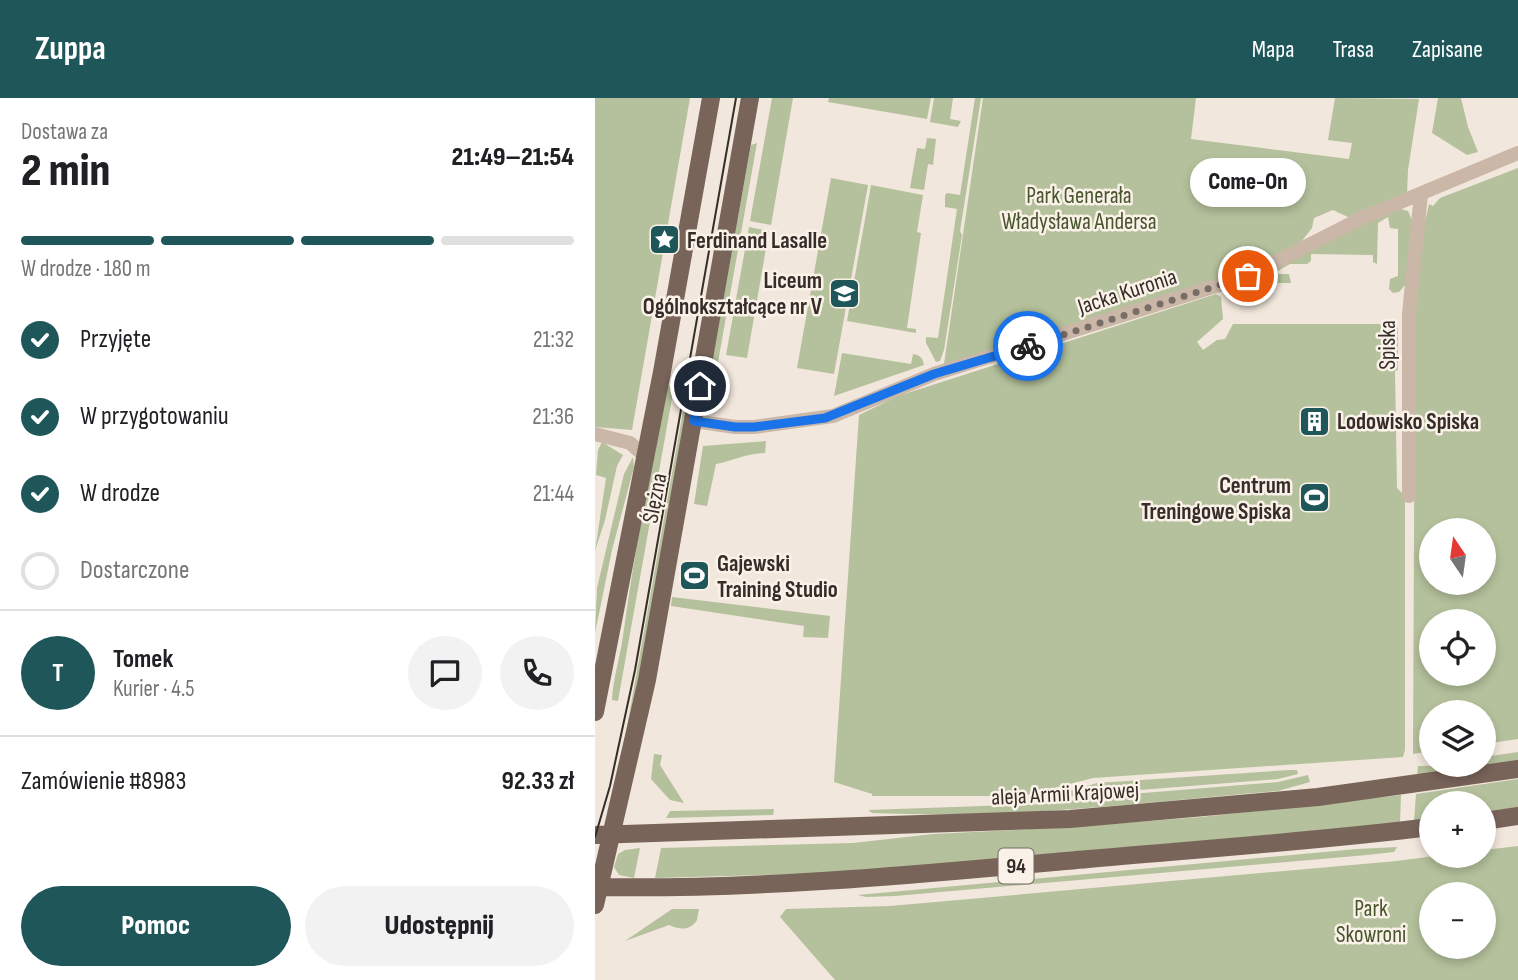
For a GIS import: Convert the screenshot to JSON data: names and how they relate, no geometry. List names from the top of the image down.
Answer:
{
  "streets": {
    "main road": ["Ślężna", "aleja Armii Krajowej", "94"],
    "street": ["Jacka Kuronia", "Spiska"]
  },
  "crossings": [
    ["Jacka Kuronia", "Spiska"],
    ["Jacka Kuronia", "Ślężna"],
    ["Ślężna", "aleja Armii Krajowej"],
    ["Ślężna", "94"]
  ],
  "parks": ["Park Generała Władysława Andersa", "Park Skowroni"],
  "places": {
    "place": ["Ferdinand Lasalle"],
    "other": ["Come-On"],
    "school or university": ["Liceum Ogólnokształcące nr V"],
    "building": ["Lodowisko Spiska"],
    "sports": ["Centrum Treningowe Spiska", "Gajewski Training Studio"]
  },
  "north": "top",
  "page": {
    "header": "Zuppa",
    "nav": ["Mapa", "Trasa", "Zapisane"],
    "heading": ["2 min", "Dostawa za", "21:49–21:54"],
    "panel": [
      "Tomek",
      "Kurier · 4.5",
      "Zamówienie #8983",
      "92.33 zł"
    ],
    "bubble": "Come-On",
    "bar": "W drodze · 180 m",
    "list": [
      ["Przyjęte", "21:32"],
      ["W przygotowaniu", "21:36"],
      ["W drodze", "21:44"],
      "Dostarczone"
    ],
    "map_buttons": ["+", "−"],
    "round": "T",
    "buttons": ["Pomoc", "Udostępnij"]
  }
}
